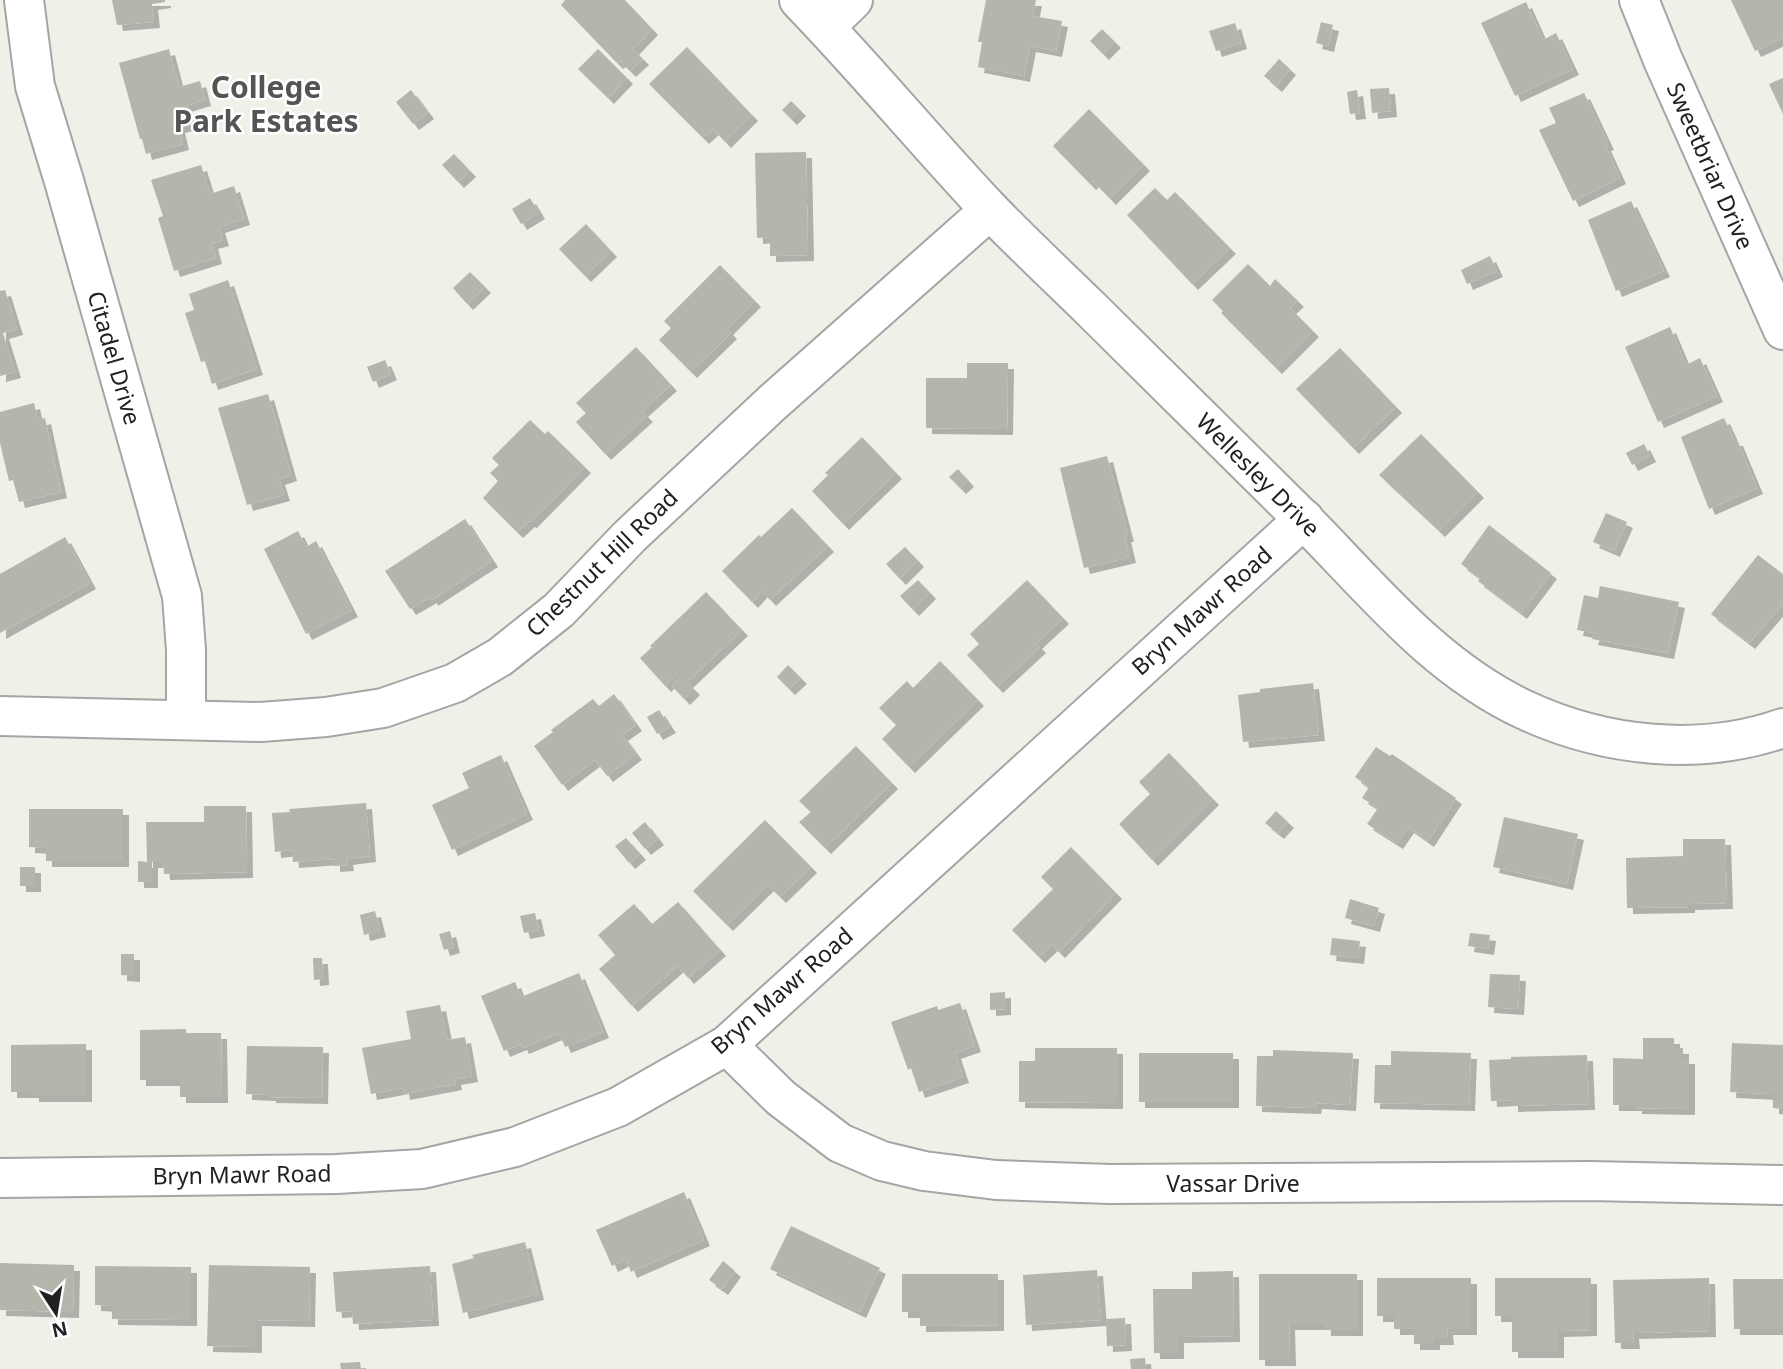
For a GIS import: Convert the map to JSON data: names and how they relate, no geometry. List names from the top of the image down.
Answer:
{
  "streets": {
    "street": [
      "Sweetbriar Drive",
      "Citadel Drive",
      "Wellesley Drive",
      "Chestnut Hill Road",
      "Bryn Mawr Road",
      "Vassar Drive"
    ]
  },
  "crossings": [
    ["Citadel Drive", "Chestnut Hill Road"],
    ["Wellesley Drive", "Chestnut Hill Road"],
    ["Wellesley Drive", "Bryn Mawr Road"],
    ["Bryn Mawr Road", "Vassar Drive"]
  ],
  "districts": ["College Park Estates"],
  "north": "bottom"
}
